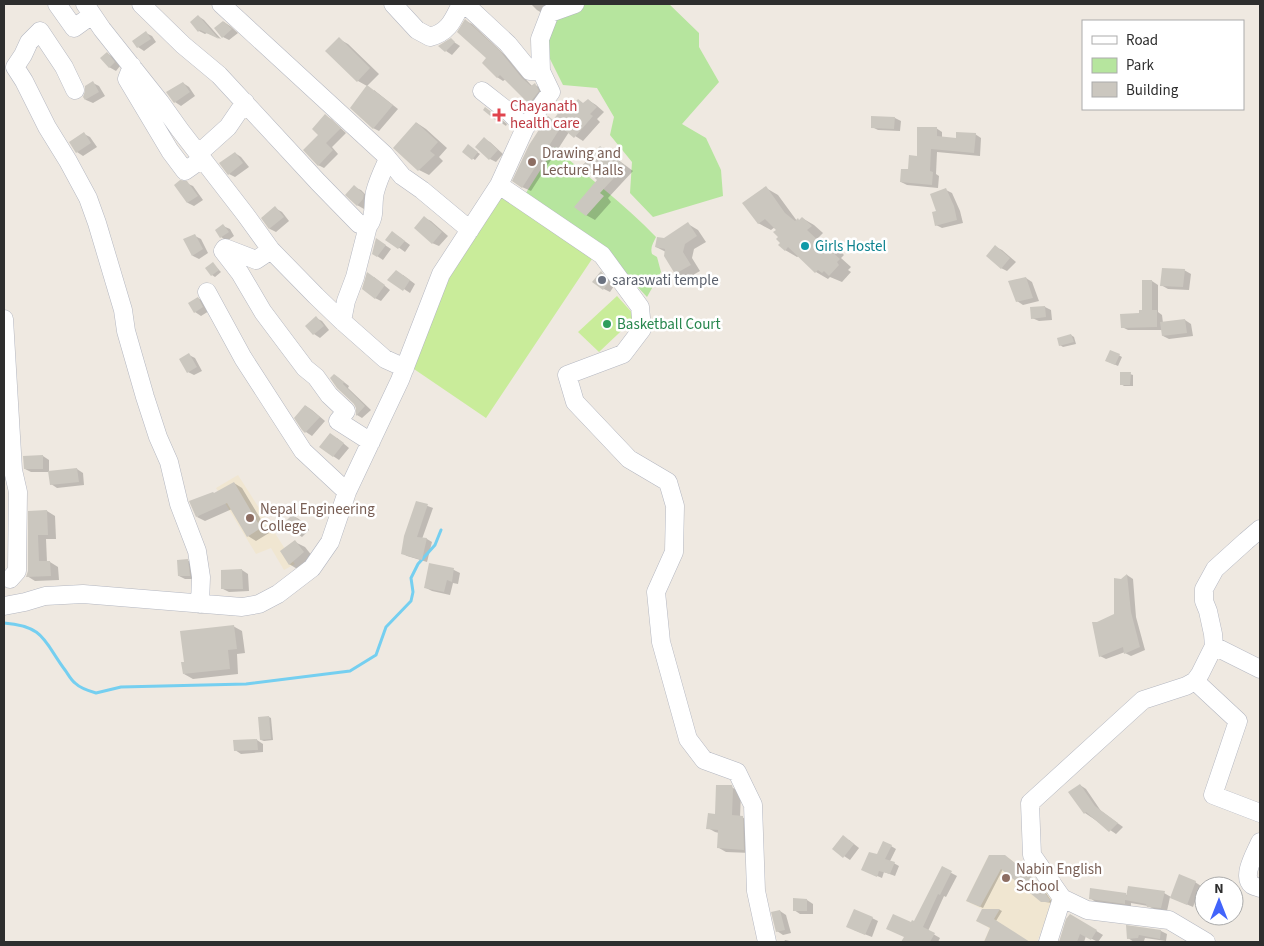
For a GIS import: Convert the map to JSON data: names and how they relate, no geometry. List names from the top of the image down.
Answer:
{
  "places": {
    "health": ["Chayanath health care"],
    "other": [
      "Drawing and Lecture Halls",
      "Girls Hostel",
      "saraswati temple",
      "Basketball Court",
      "Nepal Engineering College",
      "Nabin English School"
    ]
  },
  "legend": ["Road", "Park", "Building"],
  "north": "top"
}
